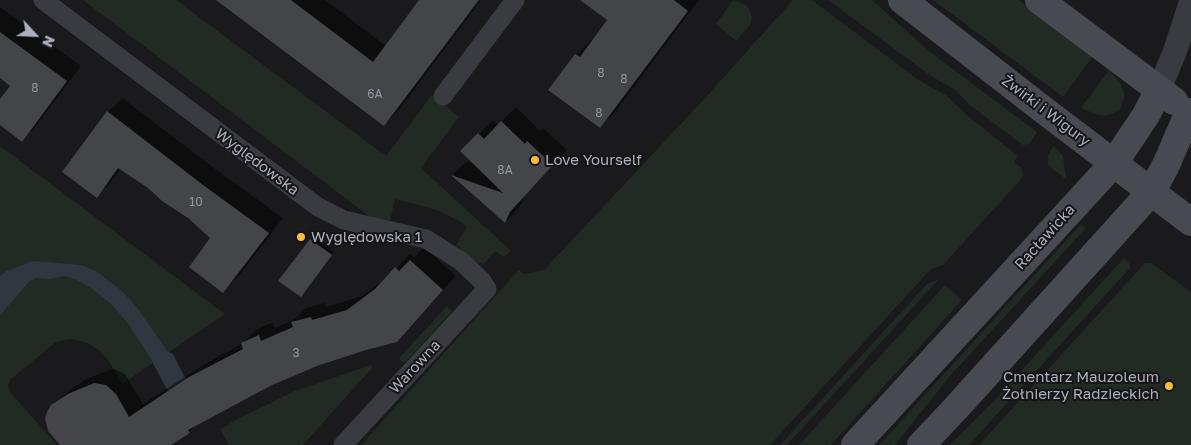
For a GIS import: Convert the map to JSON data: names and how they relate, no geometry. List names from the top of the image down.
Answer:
{
  "streets": {
    "main road": ["Żwirki i Wigury", "Racławicka"],
    "street": ["Wyględowska", "Warowna"]
  },
  "crossings": [
    ["Żwirki i Wigury", "Racławicka"],
    ["Wyględowska", "Warowna"]
  ],
  "places": ["Love Yourself", "Wyględowska 1", "Cmentarz Mauzoleum Żołnierzy Radzieckich"],
  "house_numbers": [
    "8",
    "8",
    "8",
    "6A",
    "8",
    "8A",
    "10",
    "3"
  ],
  "north": "bottom right"
}
